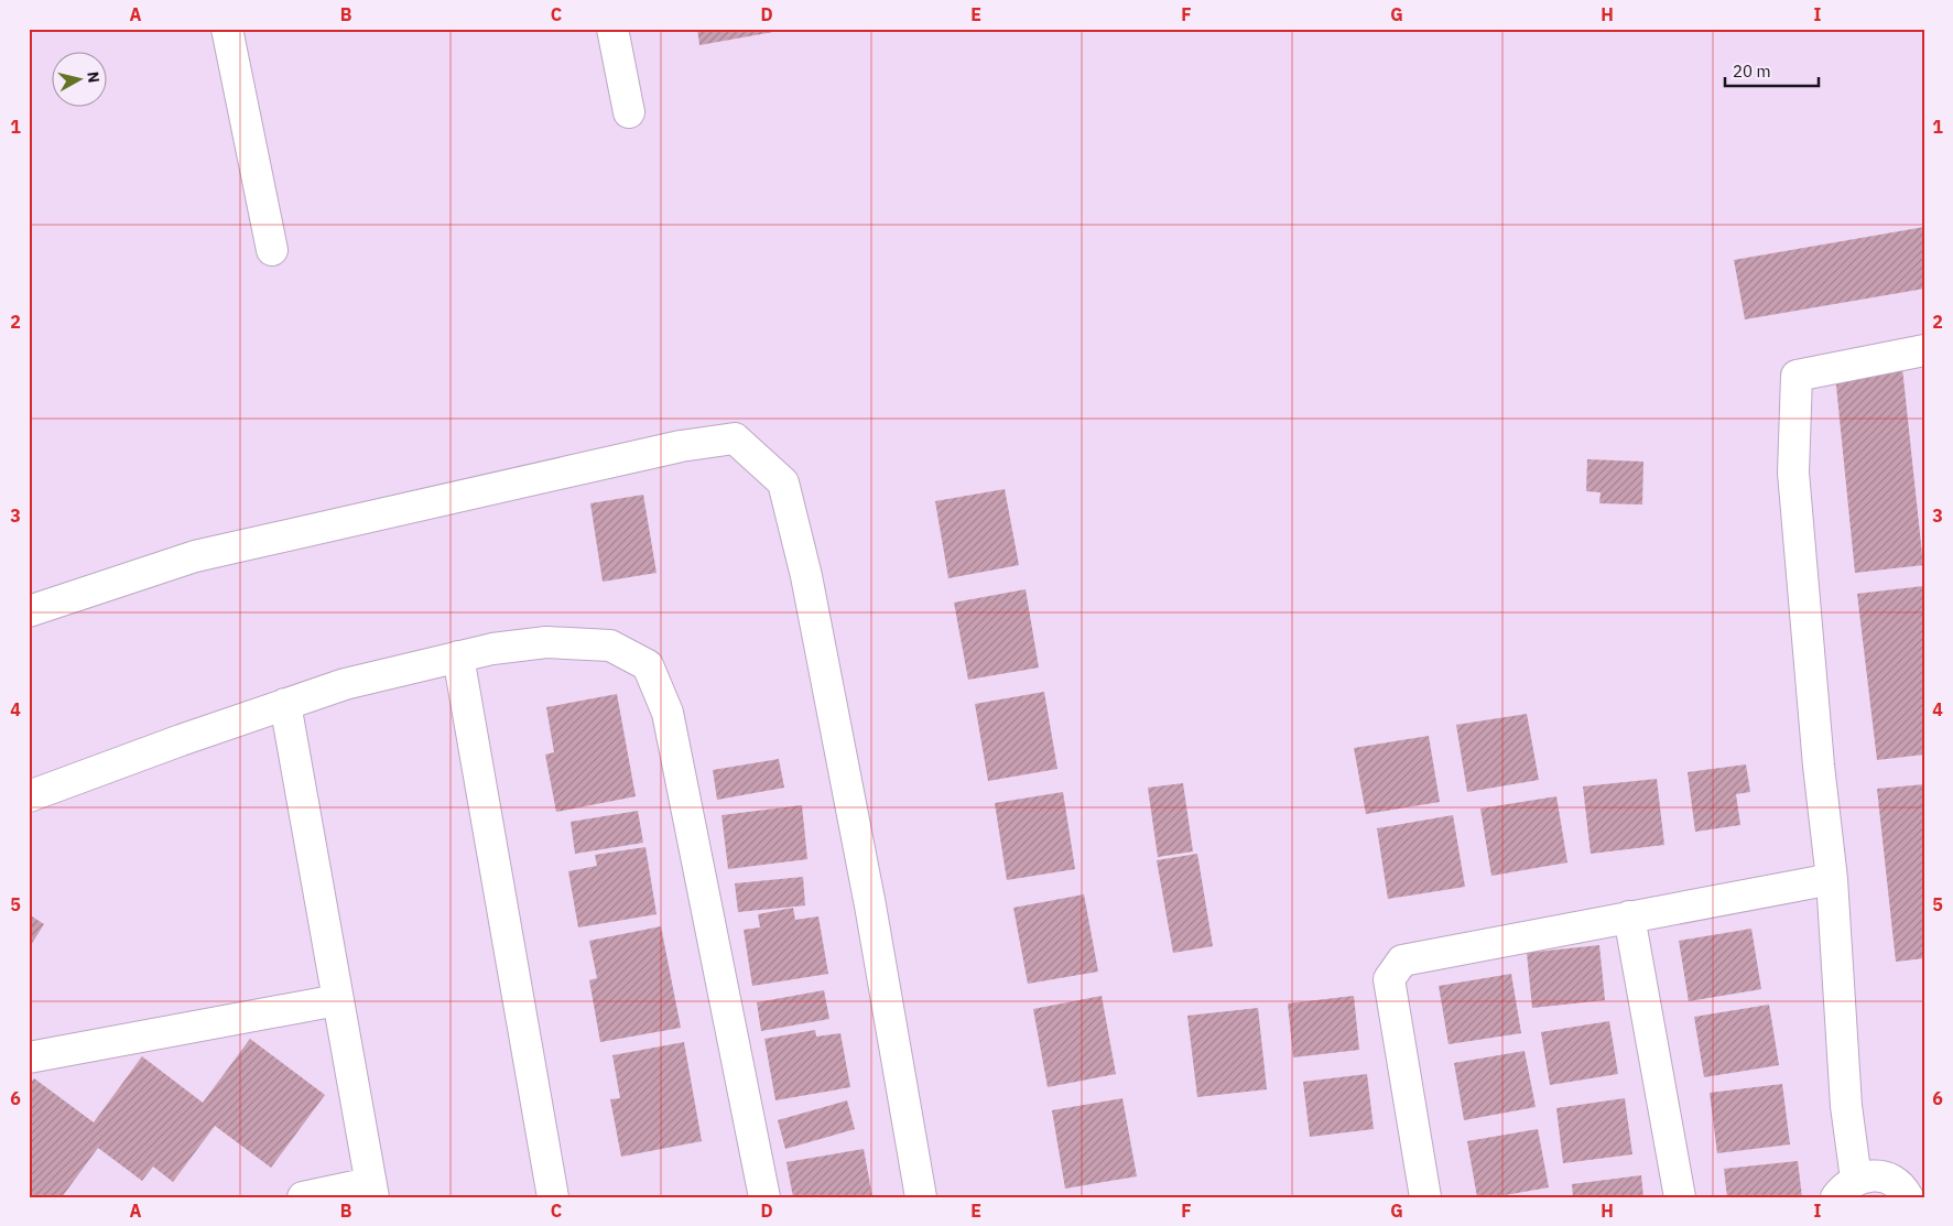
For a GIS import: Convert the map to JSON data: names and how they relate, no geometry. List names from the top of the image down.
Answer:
{
  "scale_bar": "20 m",
  "north": "right",
  "grid": {
    "columns": [
      "A",
      "B",
      "C",
      "D",
      "E",
      "F",
      "G",
      "H",
      "I"
    ],
    "rows": [
      "1",
      "2",
      "3",
      "4",
      "5",
      "6"
    ]
  }
}
